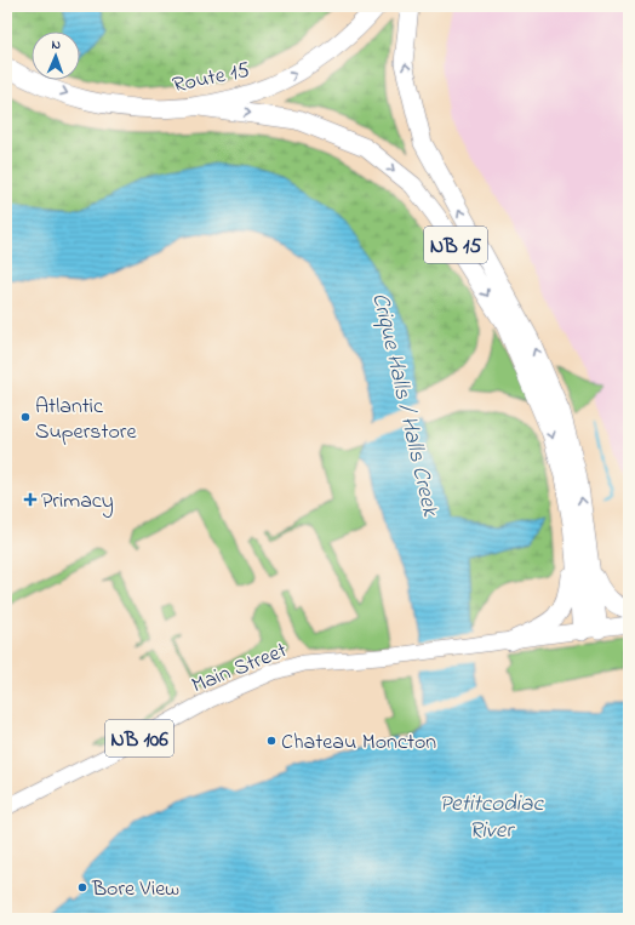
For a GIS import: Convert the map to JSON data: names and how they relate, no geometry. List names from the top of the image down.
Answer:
{
  "streets": {
    "highway": ["Route 15", "NB 15"],
    "main road": ["Main Street", "NB 106"]
  },
  "crossings": [
    ["Route 15", "NB 15"],
    ["NB 15", "Main Street"],
    ["NB 15", "NB 106"],
    ["Main Street", "NB 106"]
  ],
  "one_way": ["Route 15"],
  "water": ["Crique Halls / Halls Creek", "Petitcodiac River"],
  "places": {
    "other": ["Atlantic Superstore", "Chateau Moncton", "Bore View"],
    "health": ["Primacy"]
  },
  "north": "top"
}
